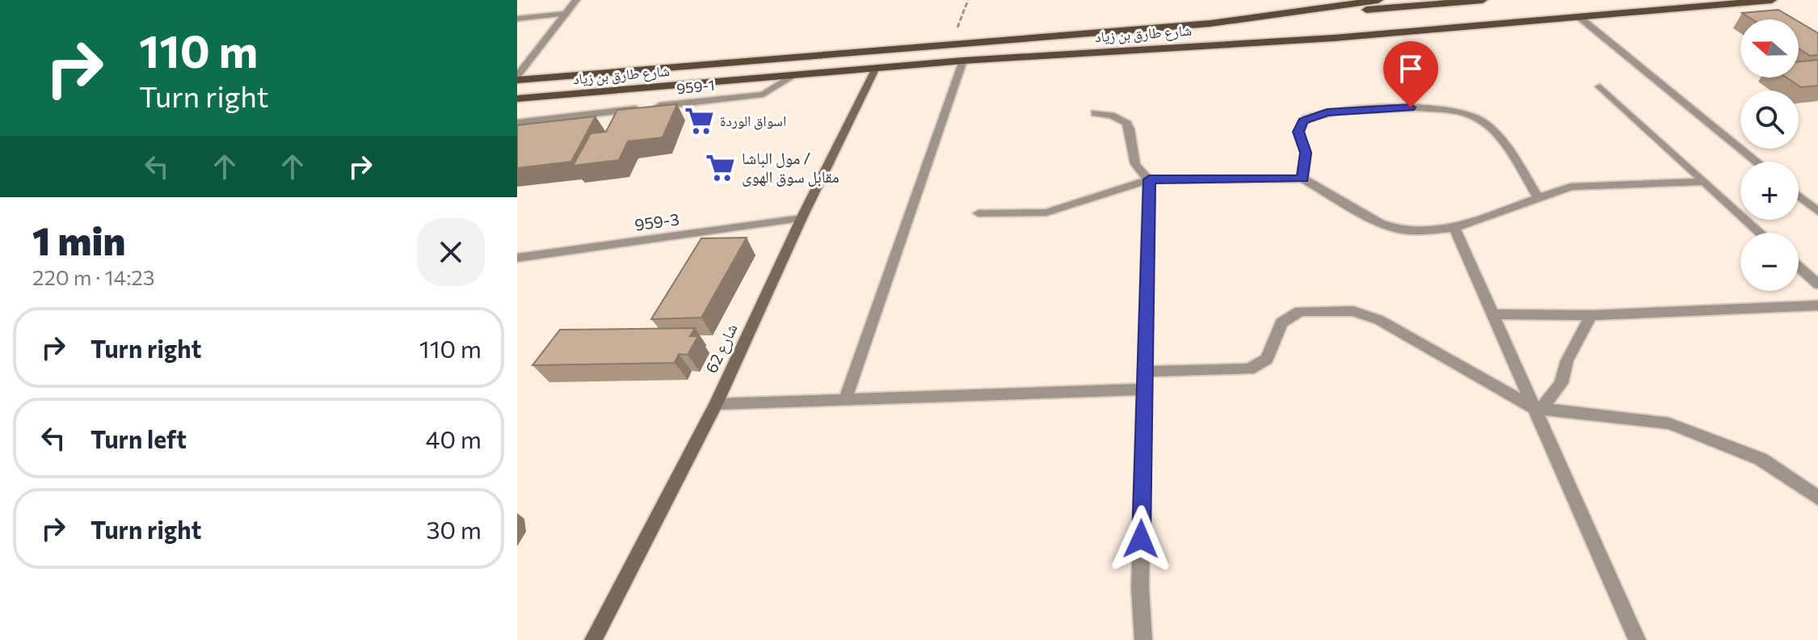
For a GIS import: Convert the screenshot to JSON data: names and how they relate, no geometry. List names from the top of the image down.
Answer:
{
  "streets": {
    "main road": ["شارع طارق بن زياد"],
    "street": ["959-1", "959-3", "شارع 62"]
  },
  "crossings": [
    ["شارع طارق بن زياد", "959-1"],
    ["شارع طارق بن زياد", "شارع 62"],
    ["959-3", "شارع 62"]
  ],
  "places": {
    "supermarket": ["اسواق الوردة", "مول الباشا / مقابل سوق الهوى"]
  },
  "north": "left",
  "page": {
    "turn": ["110 m", "Turn right"],
    "map_buttons": ["+", "−"],
    "heading": ["1 min", "220 m · 14:23"],
    "list": [
      {
        "name": "Turn right",
        "value": "110 m"
      },
      {
        "name": "Turn left",
        "value": "40 m"
      },
      {
        "name": "Turn right",
        "value": "30 m"
      }
    ]
  }
}
